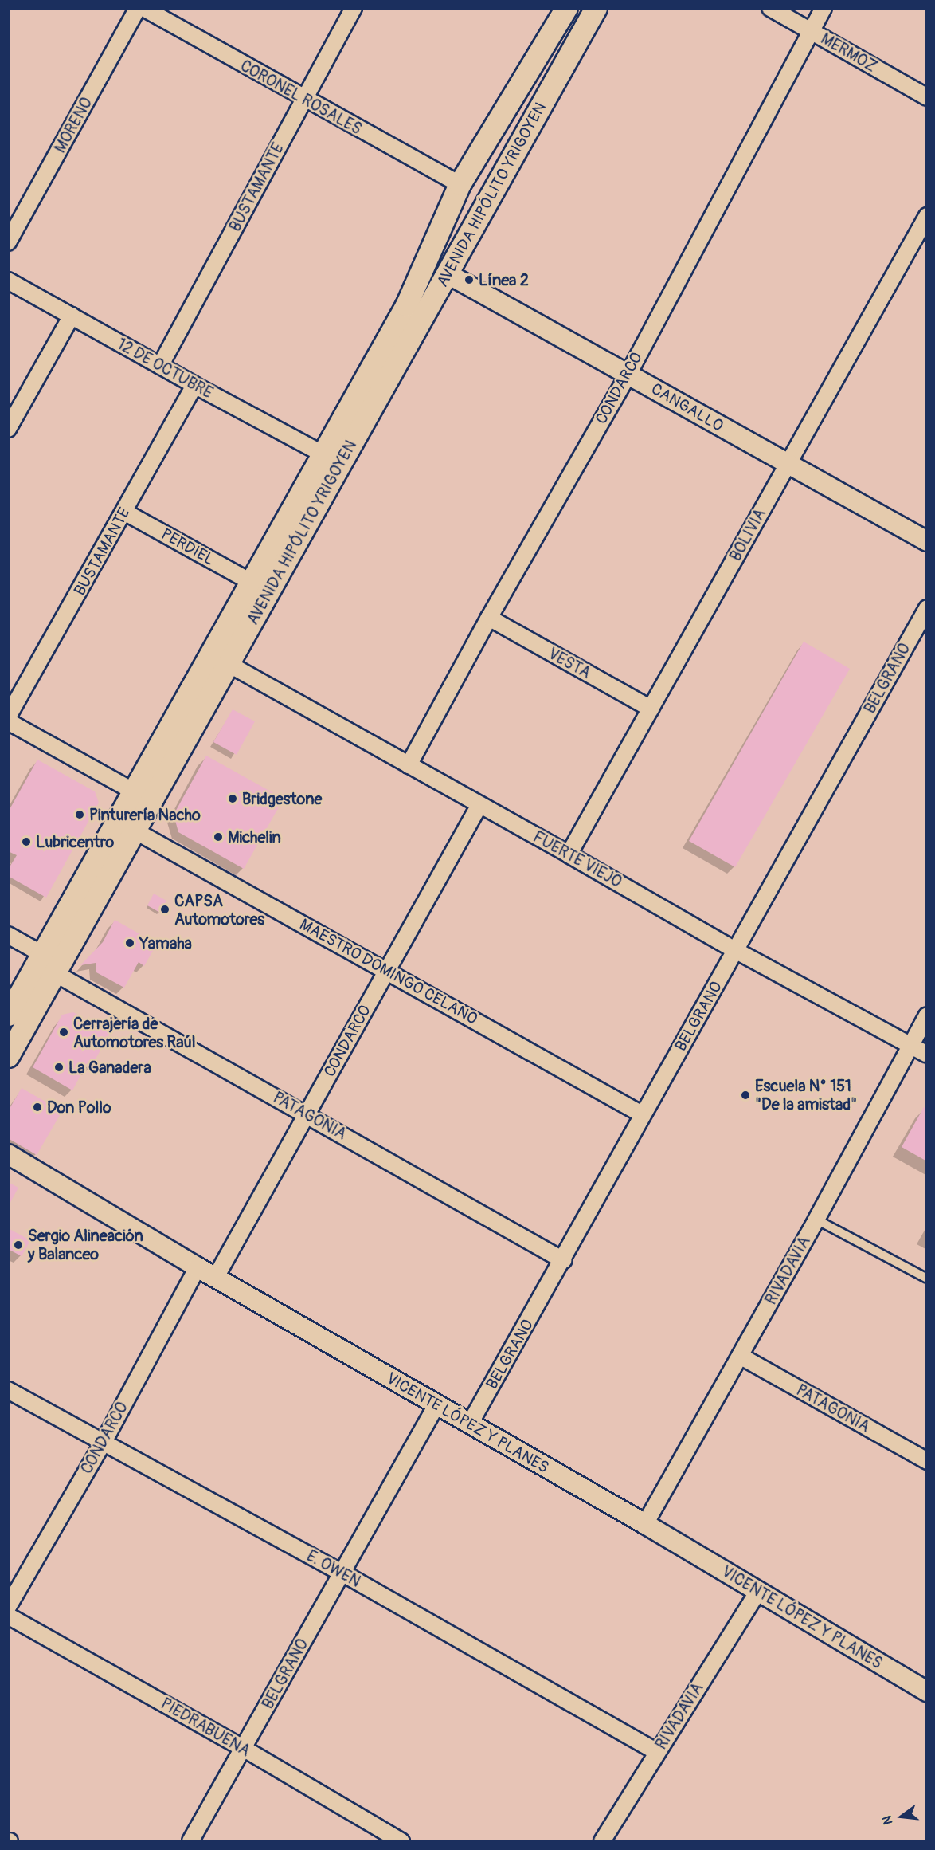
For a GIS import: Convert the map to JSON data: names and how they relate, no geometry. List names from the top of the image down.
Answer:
{
  "streets": {
    "main road": ["AVENIDA HIPÓLITO YRIGOYEN"],
    "street": [
      "MERMOZ",
      "CORONEL ROSALES",
      "MORENO",
      "BUSTAMANTE",
      "12 DE OCTUBRE",
      "CONDARCO",
      "CANGALLO",
      "BOLIVIA",
      "PERDIEL",
      "VESTA",
      "BELGRANO",
      "FUERTE VIEJO",
      "MAESTRO DOMINGO CELANO",
      "PATAGONIA",
      "RIVADAVIA",
      "VICENTE LÓPEZ Y PLANES",
      "E. OWEN",
      "PIEDRABUENA"
    ]
  },
  "crossings": [
    ["MERMOZ", "CONDARCO"],
    ["CORONEL ROSALES", "BUSTAMANTE"],
    ["CORONEL ROSALES", "AVENIDA HIPÓLITO YRIGOYEN"],
    ["BUSTAMANTE", "12 DE OCTUBRE"],
    ["BUSTAMANTE", "PERDIEL"],
    ["AVENIDA HIPÓLITO YRIGOYEN", "12 DE OCTUBRE"],
    ["AVENIDA HIPÓLITO YRIGOYEN", "CANGALLO"],
    ["AVENIDA HIPÓLITO YRIGOYEN", "PERDIEL"],
    ["AVENIDA HIPÓLITO YRIGOYEN", "FUERTE VIEJO"],
    ["AVENIDA HIPÓLITO YRIGOYEN", "MAESTRO DOMINGO CELANO"],
    ["AVENIDA HIPÓLITO YRIGOYEN", "PATAGONIA"],
    ["CONDARCO", "CANGALLO"],
    ["CONDARCO", "VESTA"],
    ["CONDARCO", "FUERTE VIEJO"],
    ["CONDARCO", "MAESTRO DOMINGO CELANO"],
    ["CONDARCO", "PATAGONIA"],
    ["CONDARCO", "VICENTE LÓPEZ Y PLANES"],
    ["CONDARCO", "E. OWEN"],
    ["CANGALLO", "BOLIVIA"],
    ["BOLIVIA", "VESTA"],
    ["BOLIVIA", "FUERTE VIEJO"],
    ["BELGRANO", "FUERTE VIEJO"],
    ["BELGRANO", "MAESTRO DOMINGO CELANO"],
    ["BELGRANO", "PATAGONIA"],
    ["BELGRANO", "VICENTE LÓPEZ Y PLANES"],
    ["BELGRANO", "E. OWEN"],
    ["BELGRANO", "PIEDRABUENA"],
    ["FUERTE VIEJO", "RIVADAVIA"],
    ["PATAGONIA", "RIVADAVIA"],
    ["RIVADAVIA", "VICENTE LÓPEZ Y PLANES"],
    ["RIVADAVIA", "E. OWEN"]
  ],
  "places": [
    "Línea 2",
    "Bridgestone",
    "Pinturería Nacho",
    "Michelin",
    "Lubricentro",
    "CAPSA Automotores",
    "Yamaha",
    "Cerrajería de Automotores Raúl",
    "La Ganadera",
    "Escuela N° 151 \"De la amistad\"",
    "Don Pollo",
    "Sergio Alineación y Balanceo"
  ],
  "north": "left"
}
